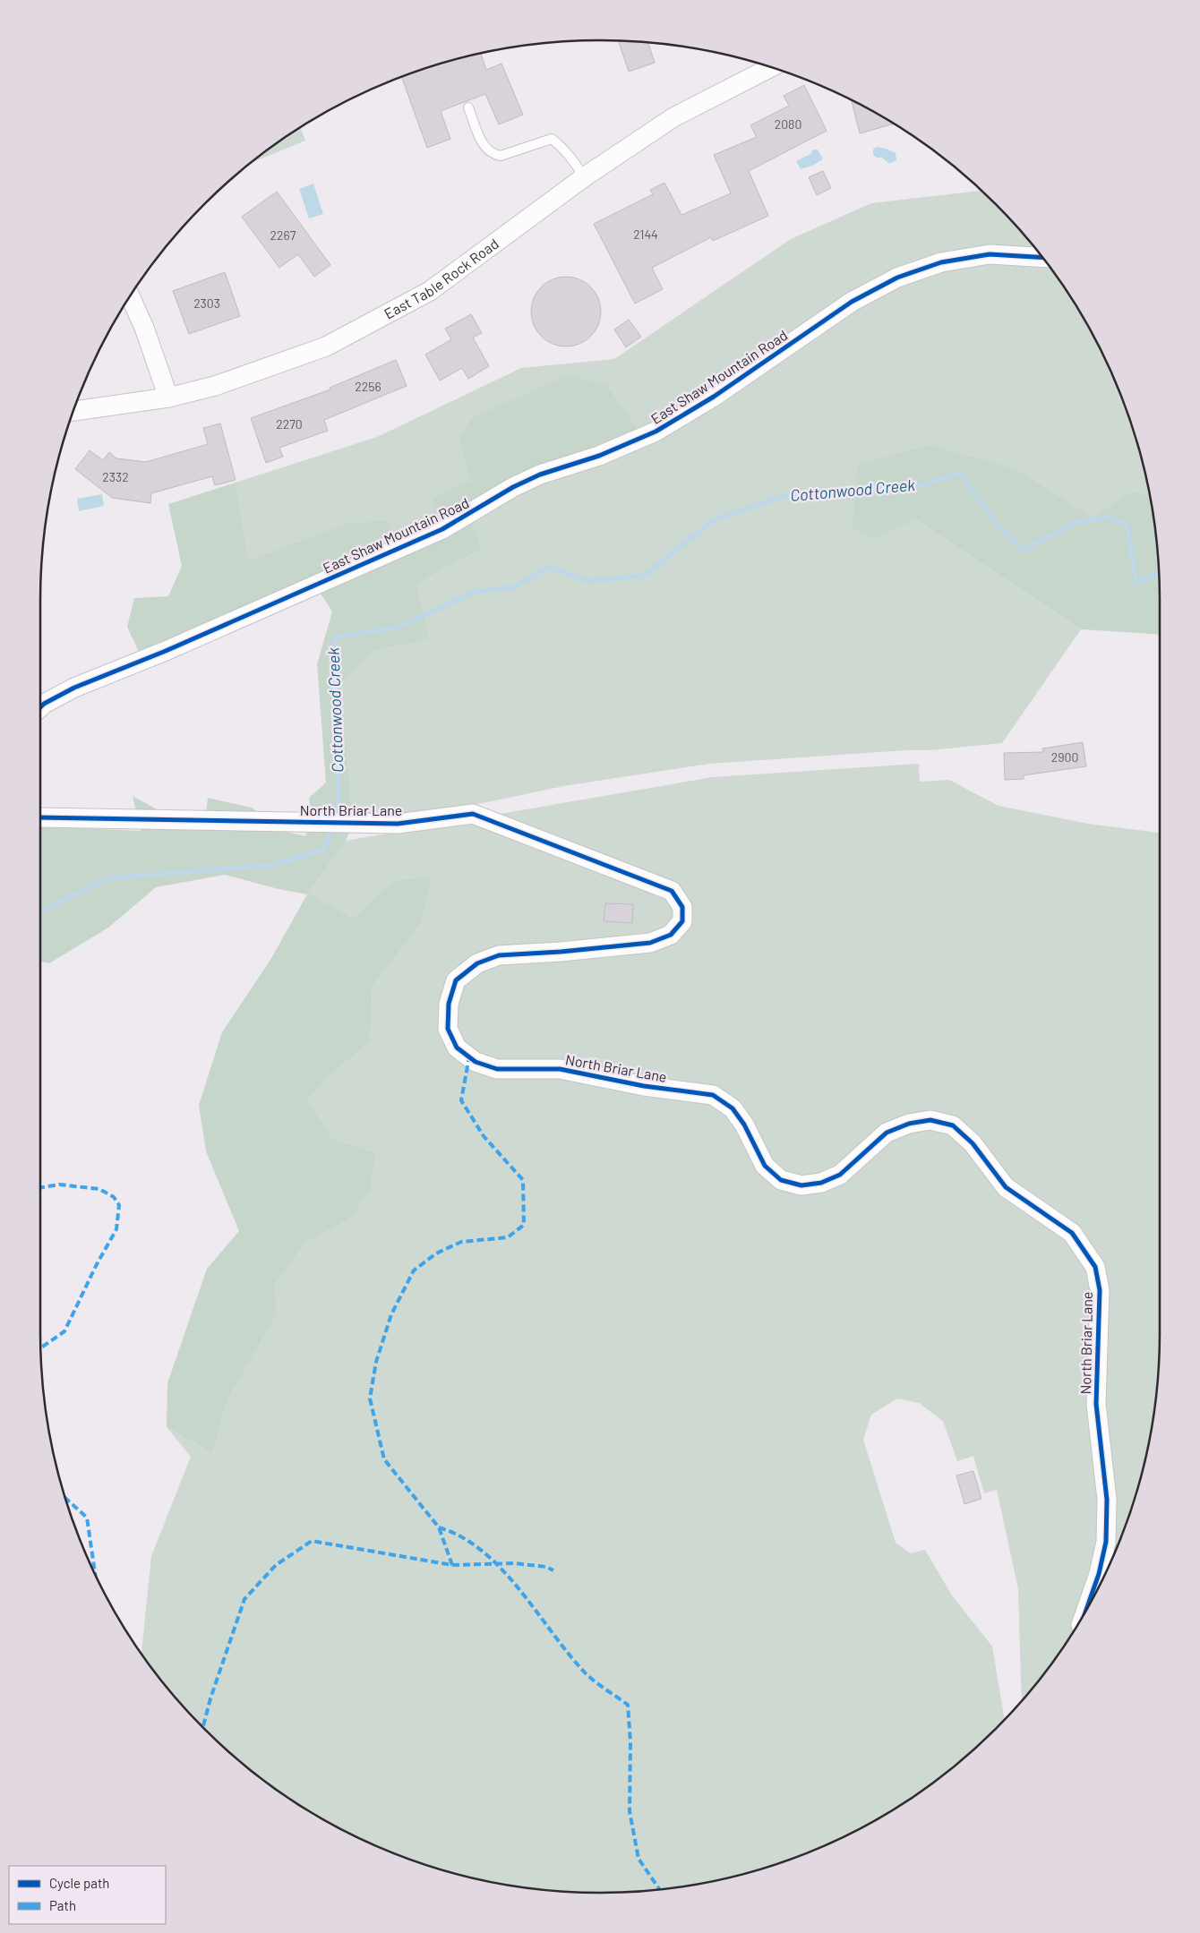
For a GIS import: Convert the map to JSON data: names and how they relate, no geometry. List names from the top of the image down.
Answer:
{
  "streets": {
    "street": ["East Table Rock Road", "East Shaw Mountain Road", "North Briar Lane"]
  },
  "water": ["Cottonwood Creek"],
  "house_numbers": [
    "2080",
    "2144",
    "2267",
    "2303",
    "2256",
    "2270",
    "2332",
    "2900"
  ],
  "legend": ["Cycle path", "Path"]
}
